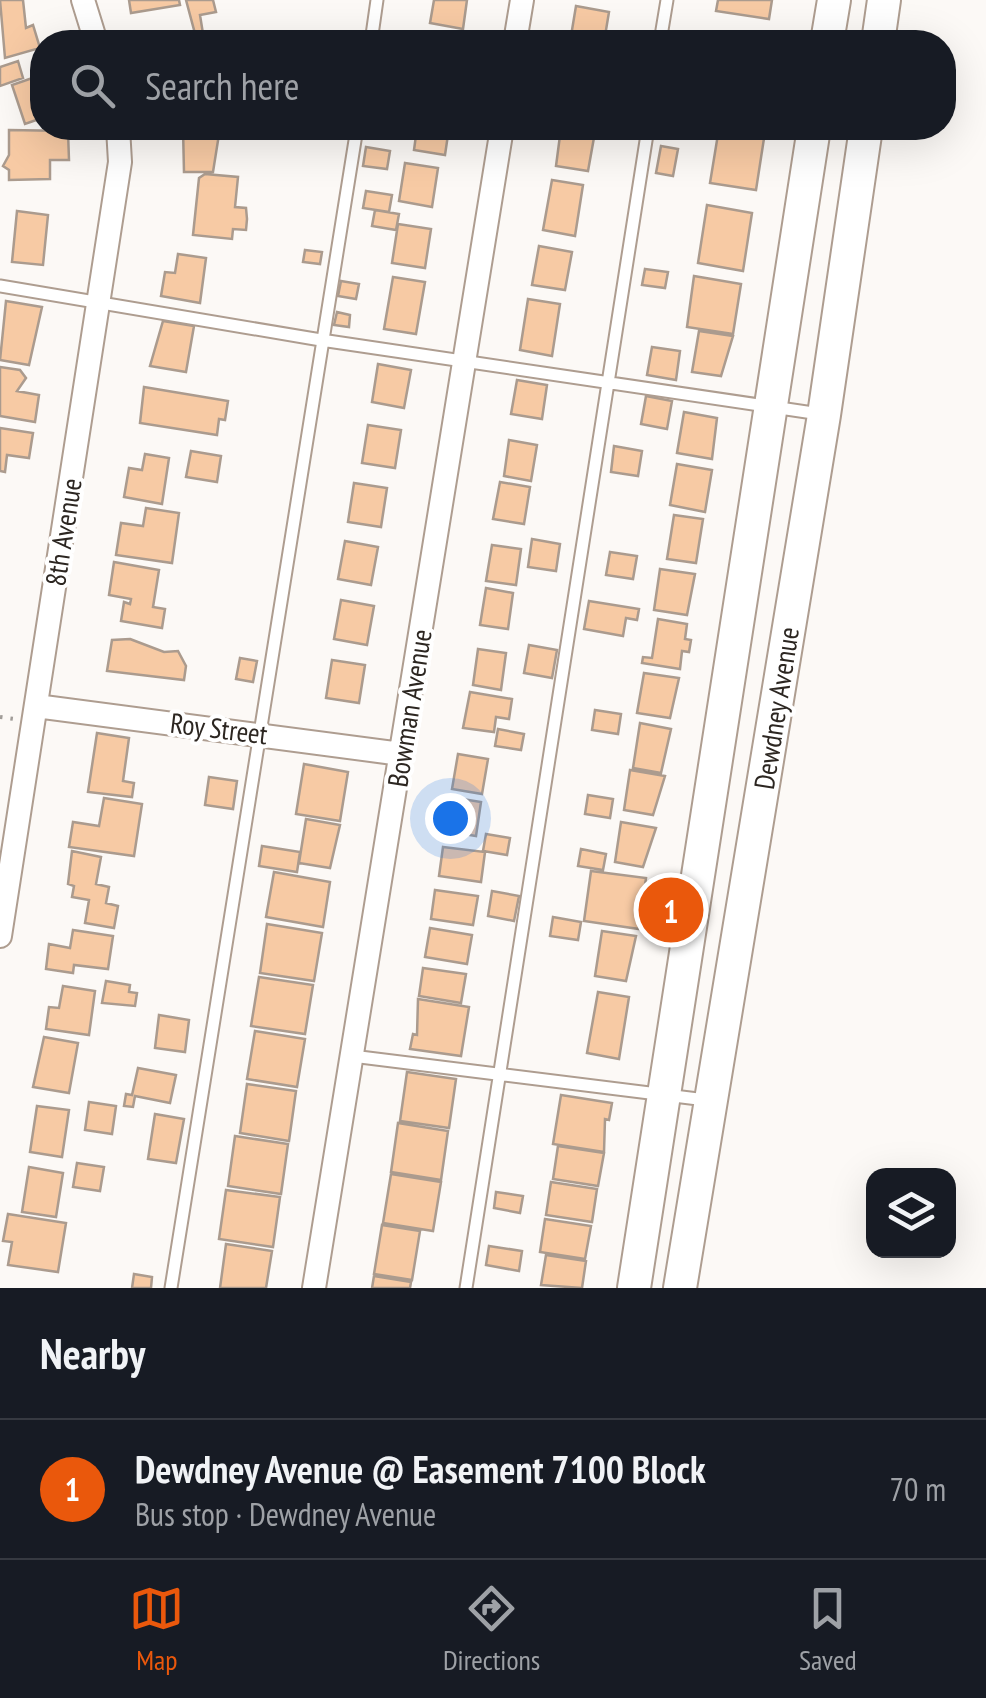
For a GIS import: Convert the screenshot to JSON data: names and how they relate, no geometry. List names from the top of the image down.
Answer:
{
  "streets": {
    "main road": ["Dewdney Avenue"],
    "street": ["8th Avenue", "Bowman Avenue", "Roy Street"]
  },
  "crossings": [
    ["8th Avenue", "Roy Street"],
    ["Bowman Avenue", "Roy Street"]
  ],
  "page": {
    "search": "Search here",
    "pins": "1",
    "heading": "Nearby",
    "list": [
      {
        "mark": "1",
        "name": "Dewdney Avenue @ Easement 7100 Block",
        "note": "Bus stop · Dewdney Avenue",
        "value": "70 m"
      }
    ],
    "nav": ["Map", "Directions", "Saved"]
  }
}
